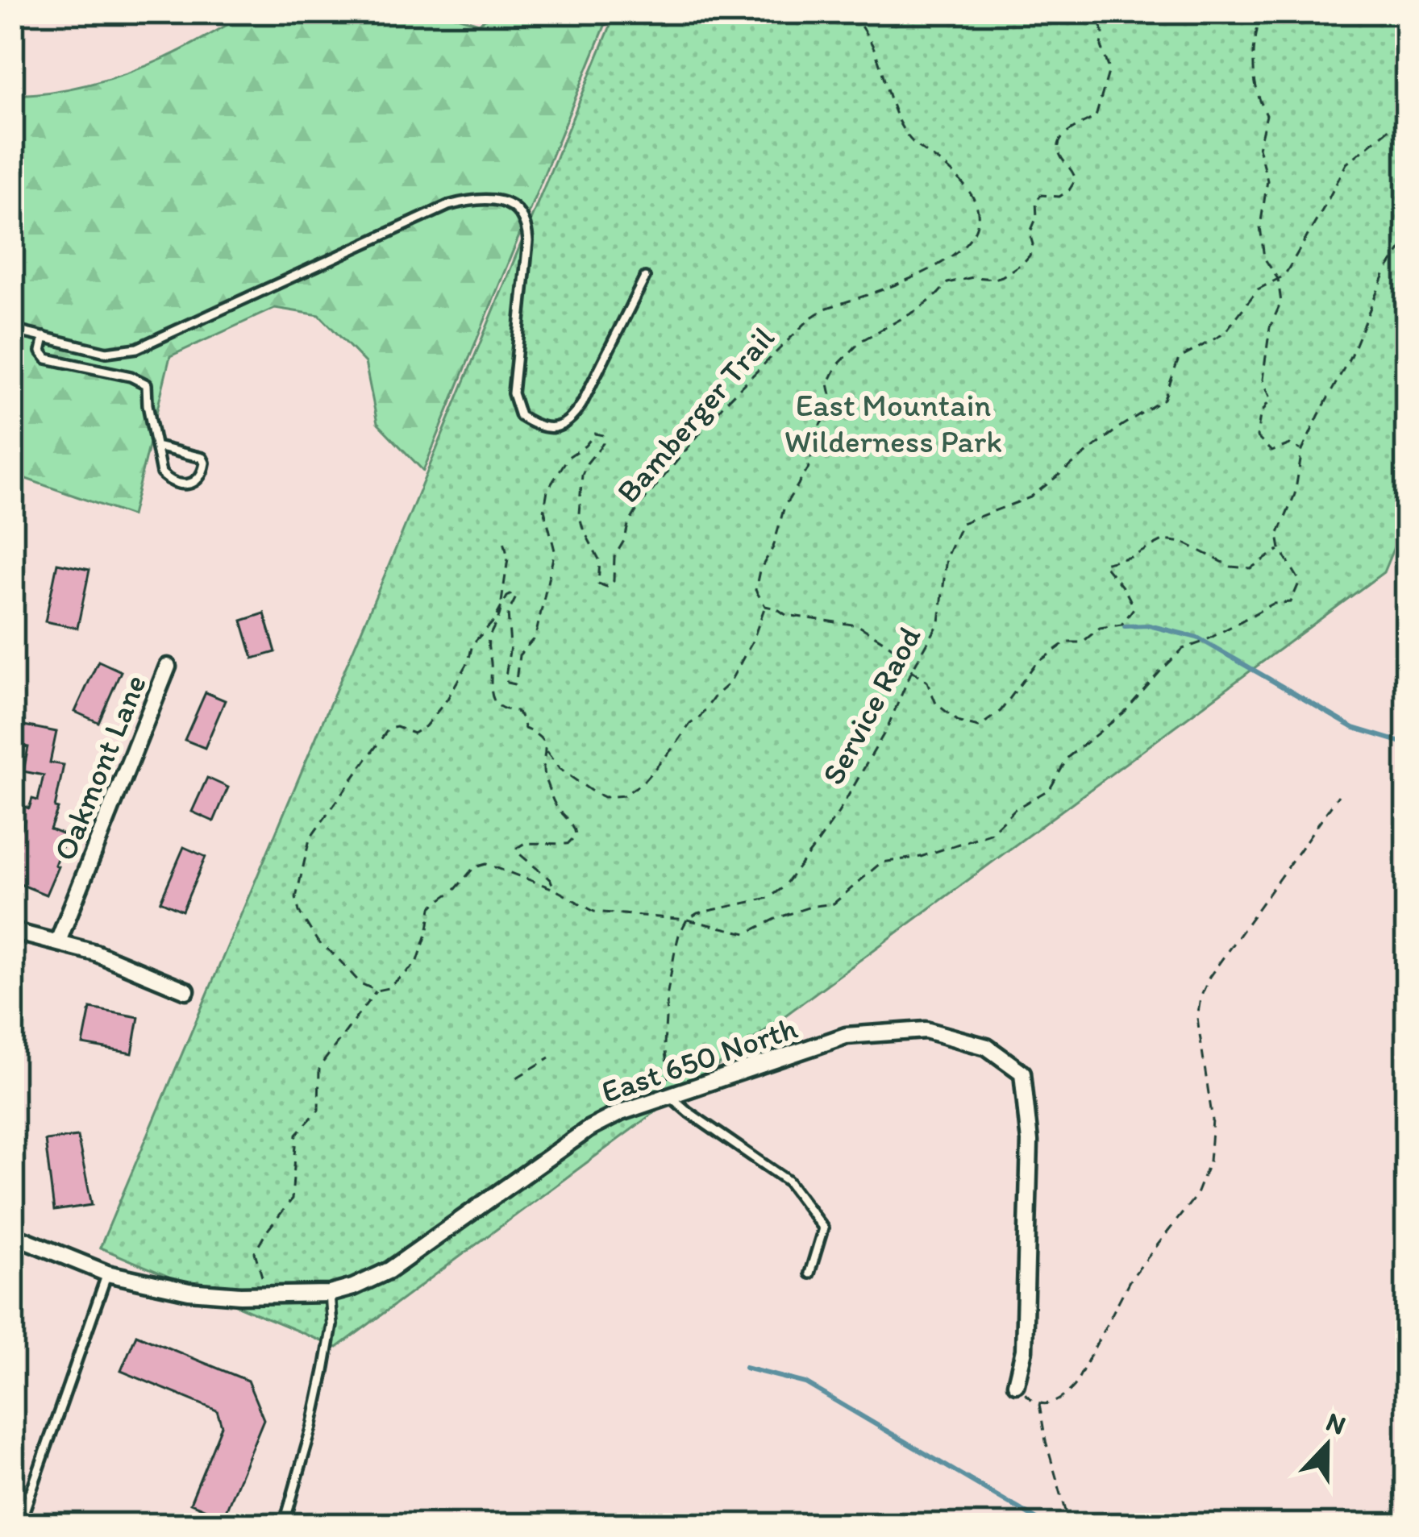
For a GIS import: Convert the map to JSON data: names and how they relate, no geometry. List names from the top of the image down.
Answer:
{
  "streets": {
    "street": ["Oakmont Lane", "East 650 North"],
    "path": ["Bamberger Trail", "Service Raod"]
  },
  "parks": ["East Mountain Wilderness Park"],
  "north": "top"
}
